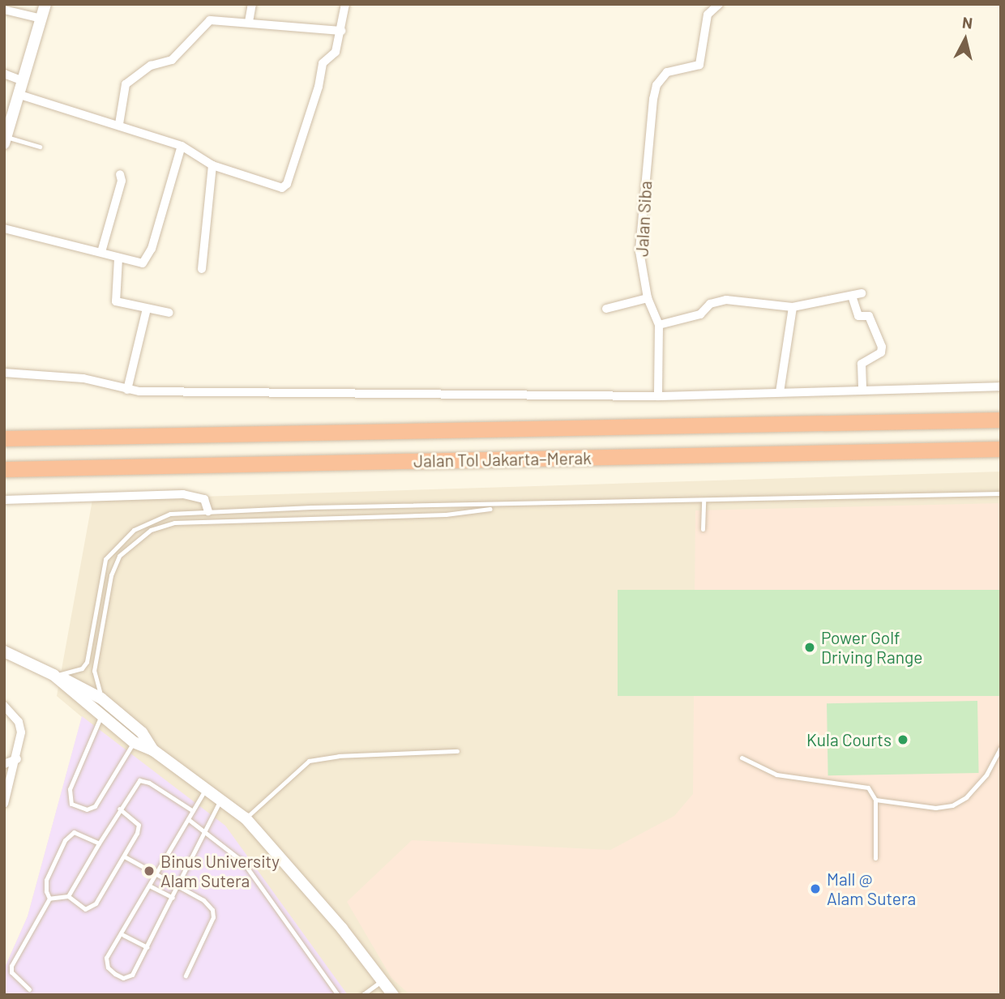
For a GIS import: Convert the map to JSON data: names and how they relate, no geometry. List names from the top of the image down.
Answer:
{
  "streets": {
    "highway": ["Jalan Tol Jakarta–Merak"],
    "street": ["Jalan Siba"]
  },
  "places": [
    "Power Golf Driving Range",
    "Kula Courts",
    "Binus University Alam Sutera",
    "Mall @ Alam Sutera"
  ],
  "north": "top"
}
